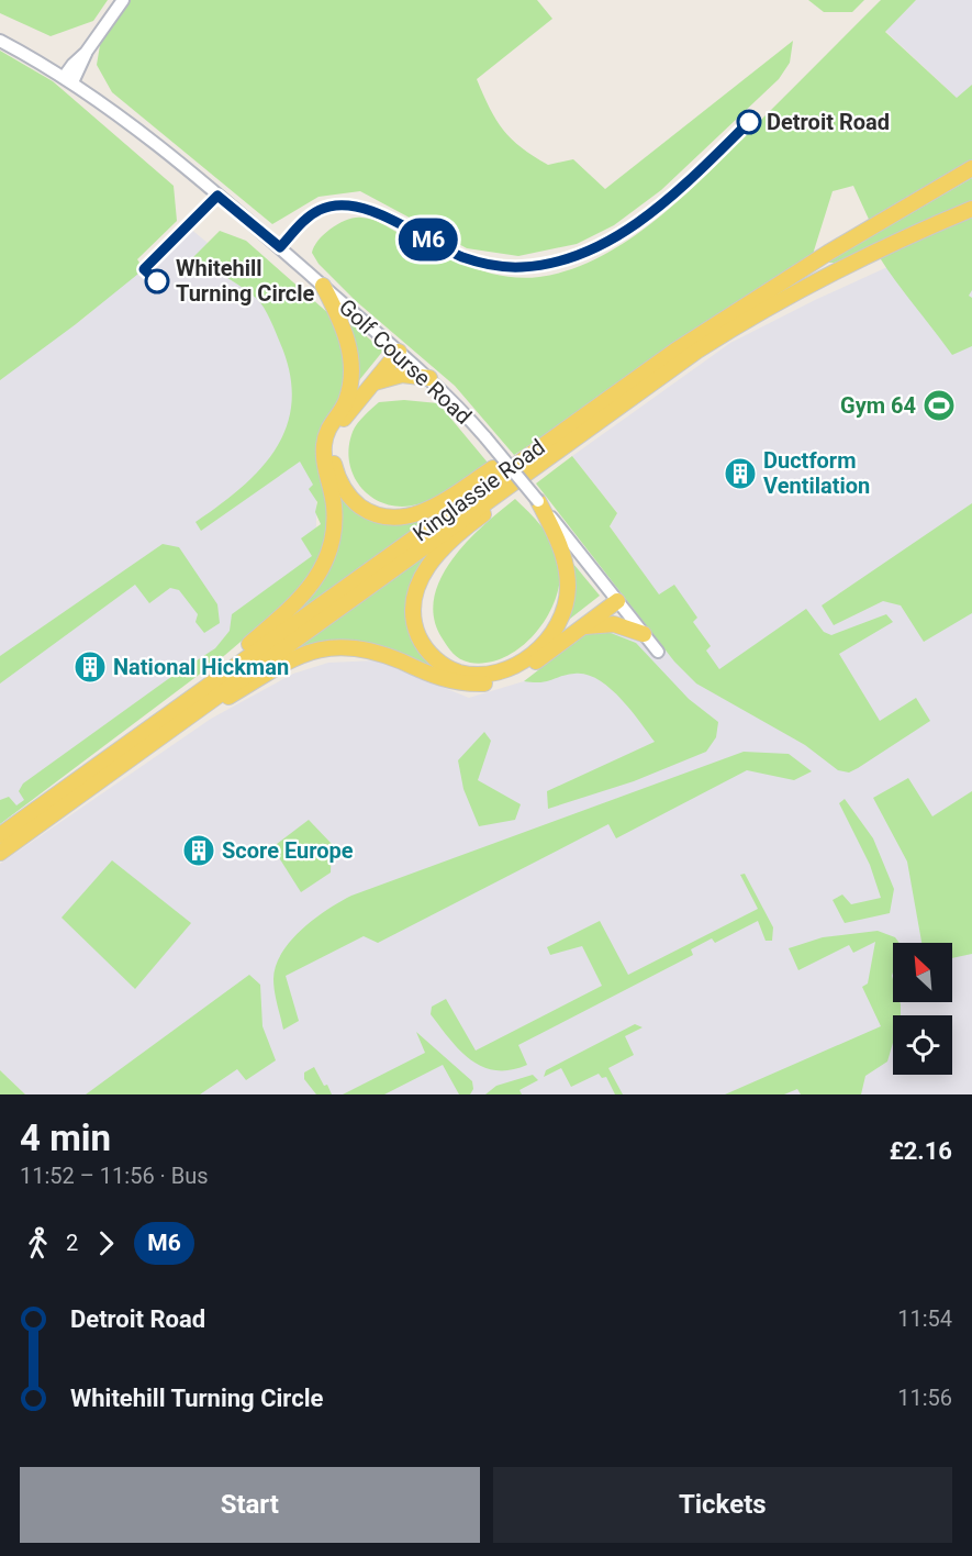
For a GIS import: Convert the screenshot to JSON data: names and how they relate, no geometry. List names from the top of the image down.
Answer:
{
  "streets": {
    "main road": ["Kinglassie Road"],
    "street": ["Golf Course Road"]
  },
  "places": {
    "other": ["Detroit Road", "Whitehill Turning Circle"],
    "sports": ["Gym 64"],
    "building": ["Ductform Ventilation", "National Hickman", "Score Europe"]
  },
  "lines": ["bus line M6"],
  "north": "top left",
  "page": {
    "on_map": "M6",
    "heading": ["4 min", "11:52 – 11:56 · Bus", "£2.16"],
    "legs": ["2", "M6"],
    "list": [
      {
        "name": "Detroit Road",
        "value": "11:54"
      },
      {
        "name": "Whitehill Turning Circle",
        "value": "11:56"
      }
    ],
    "buttons": ["Start", "Tickets"]
  }
}
